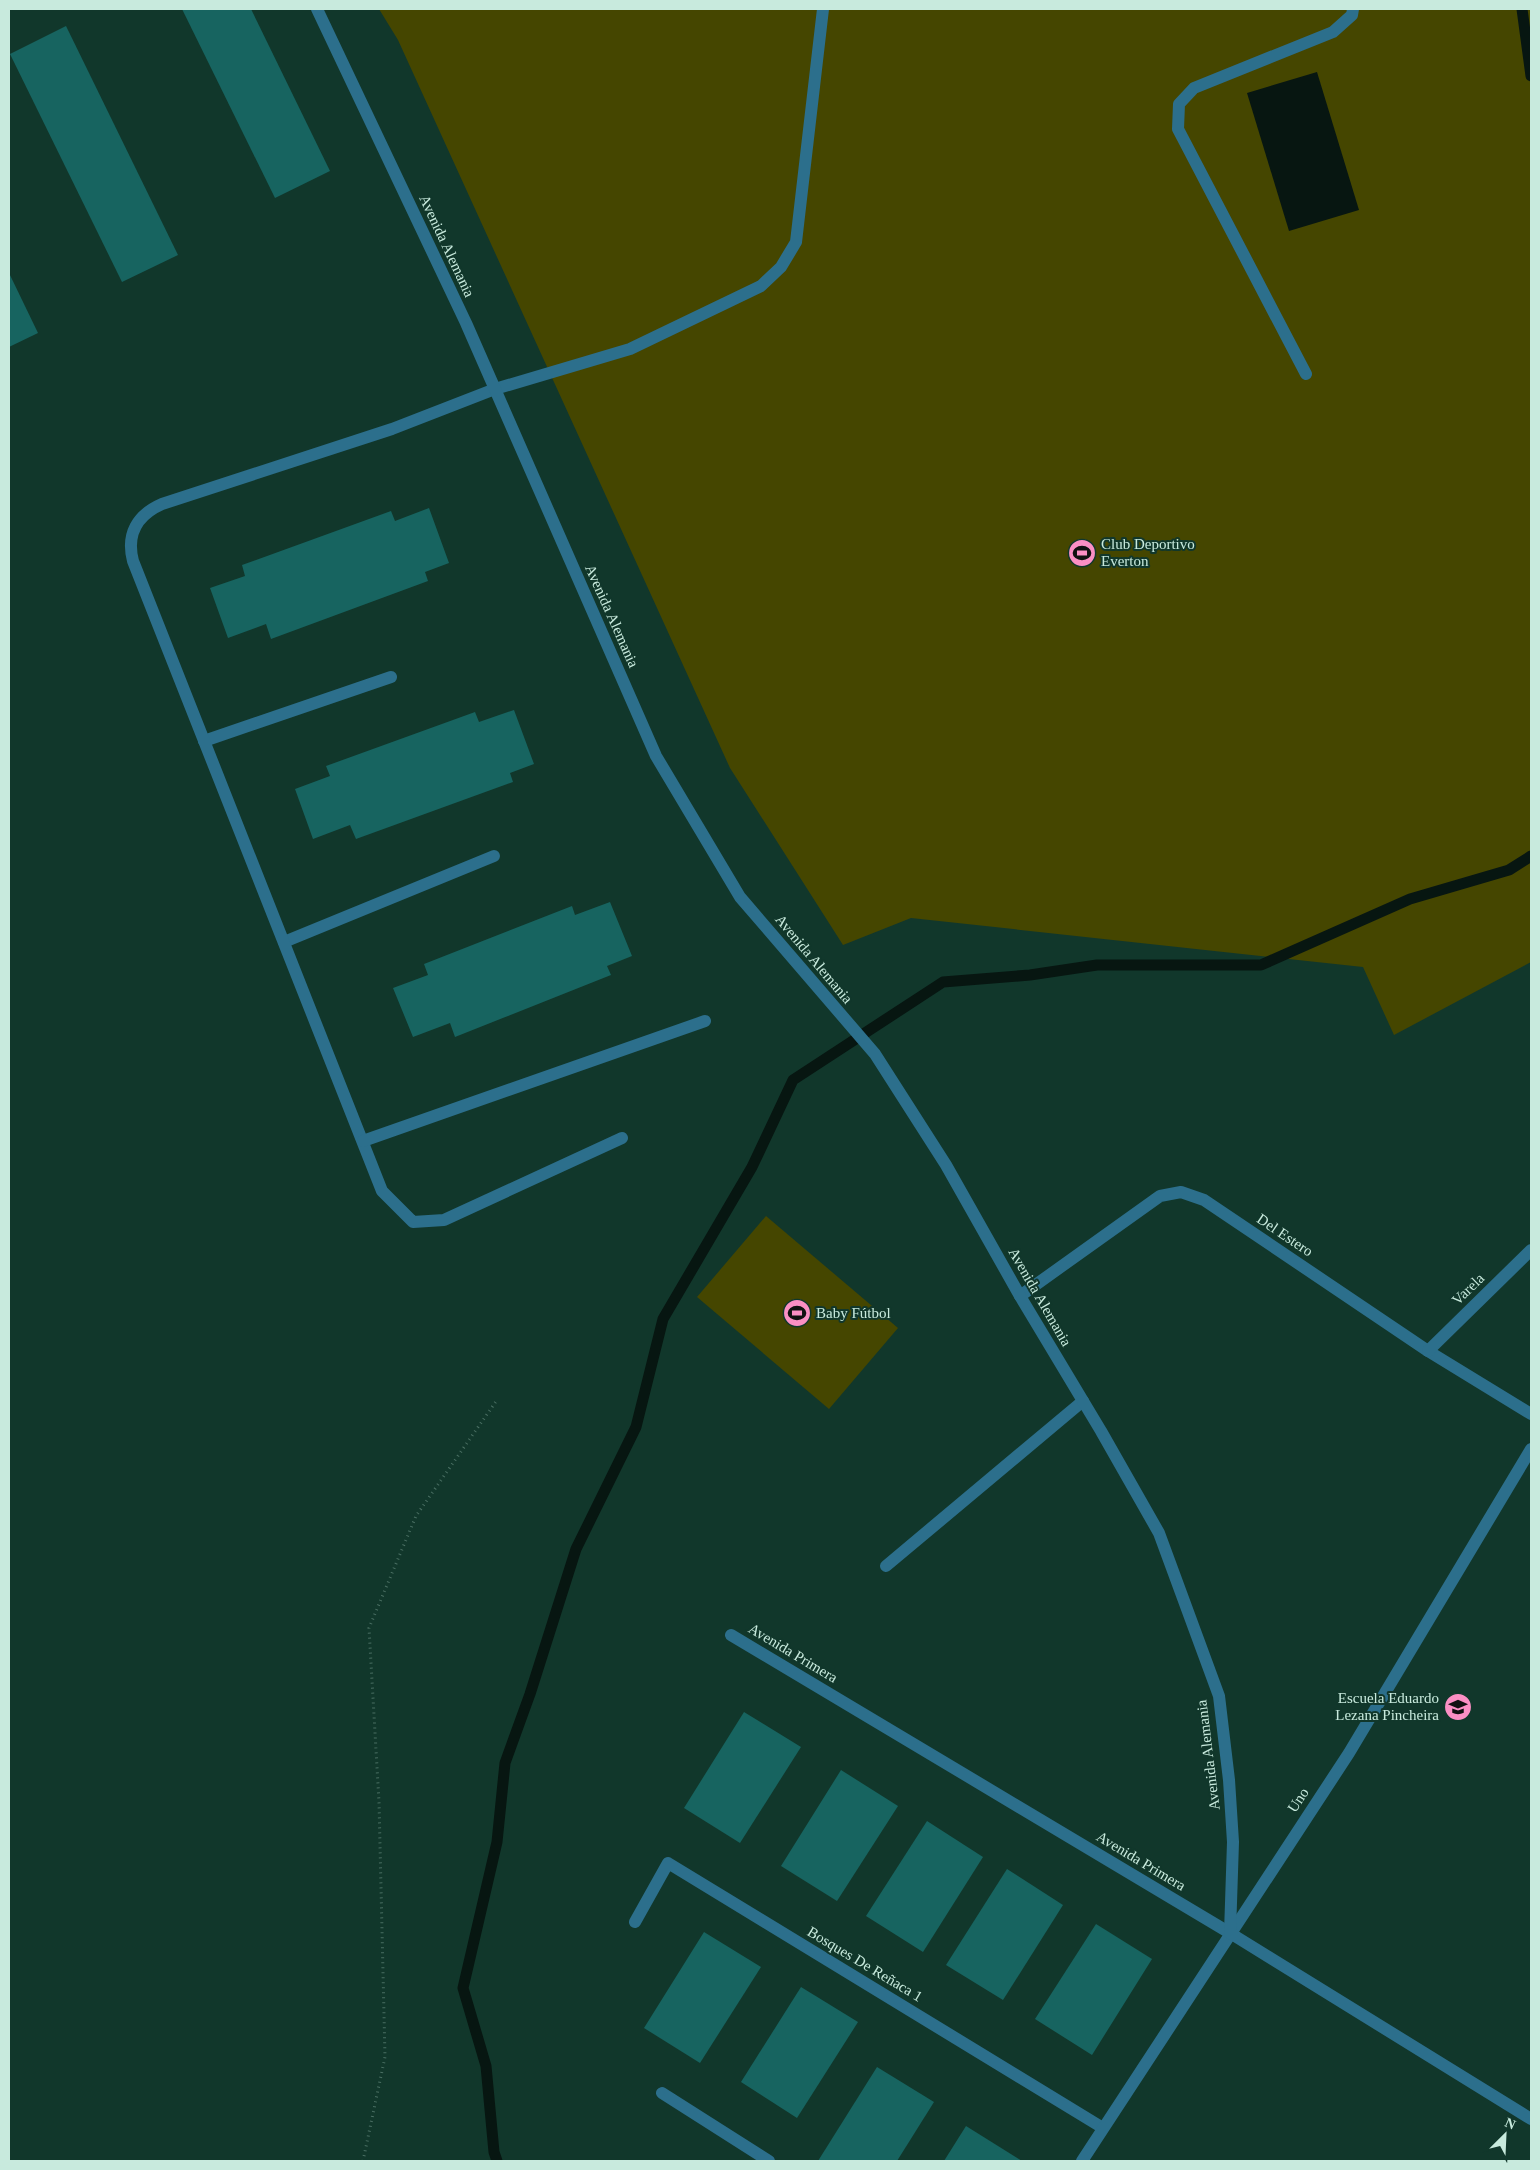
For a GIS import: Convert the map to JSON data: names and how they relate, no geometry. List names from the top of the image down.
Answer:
{
  "streets": {
    "street": [
      "Avenida Alemania",
      "Del Estero",
      "Varela",
      "Avenida Primera",
      "Uno",
      "Bosques De Reñaca 1"
    ]
  },
  "crossings": [
    ["Avenida Alemania", "Del Estero"],
    ["Avenida Alemania", "Avenida Primera"],
    ["Avenida Alemania", "Uno"],
    ["Del Estero", "Varela"],
    ["Avenida Primera", "Uno"],
    ["Uno", "Bosques De Reñaca 1"]
  ],
  "places": {
    "sports": ["Club Deportivo Everton", "Baby Fútbol"],
    "school or university": ["Escuela Eduardo Lezana Pincheira"]
  },
  "north": "top right"
}
